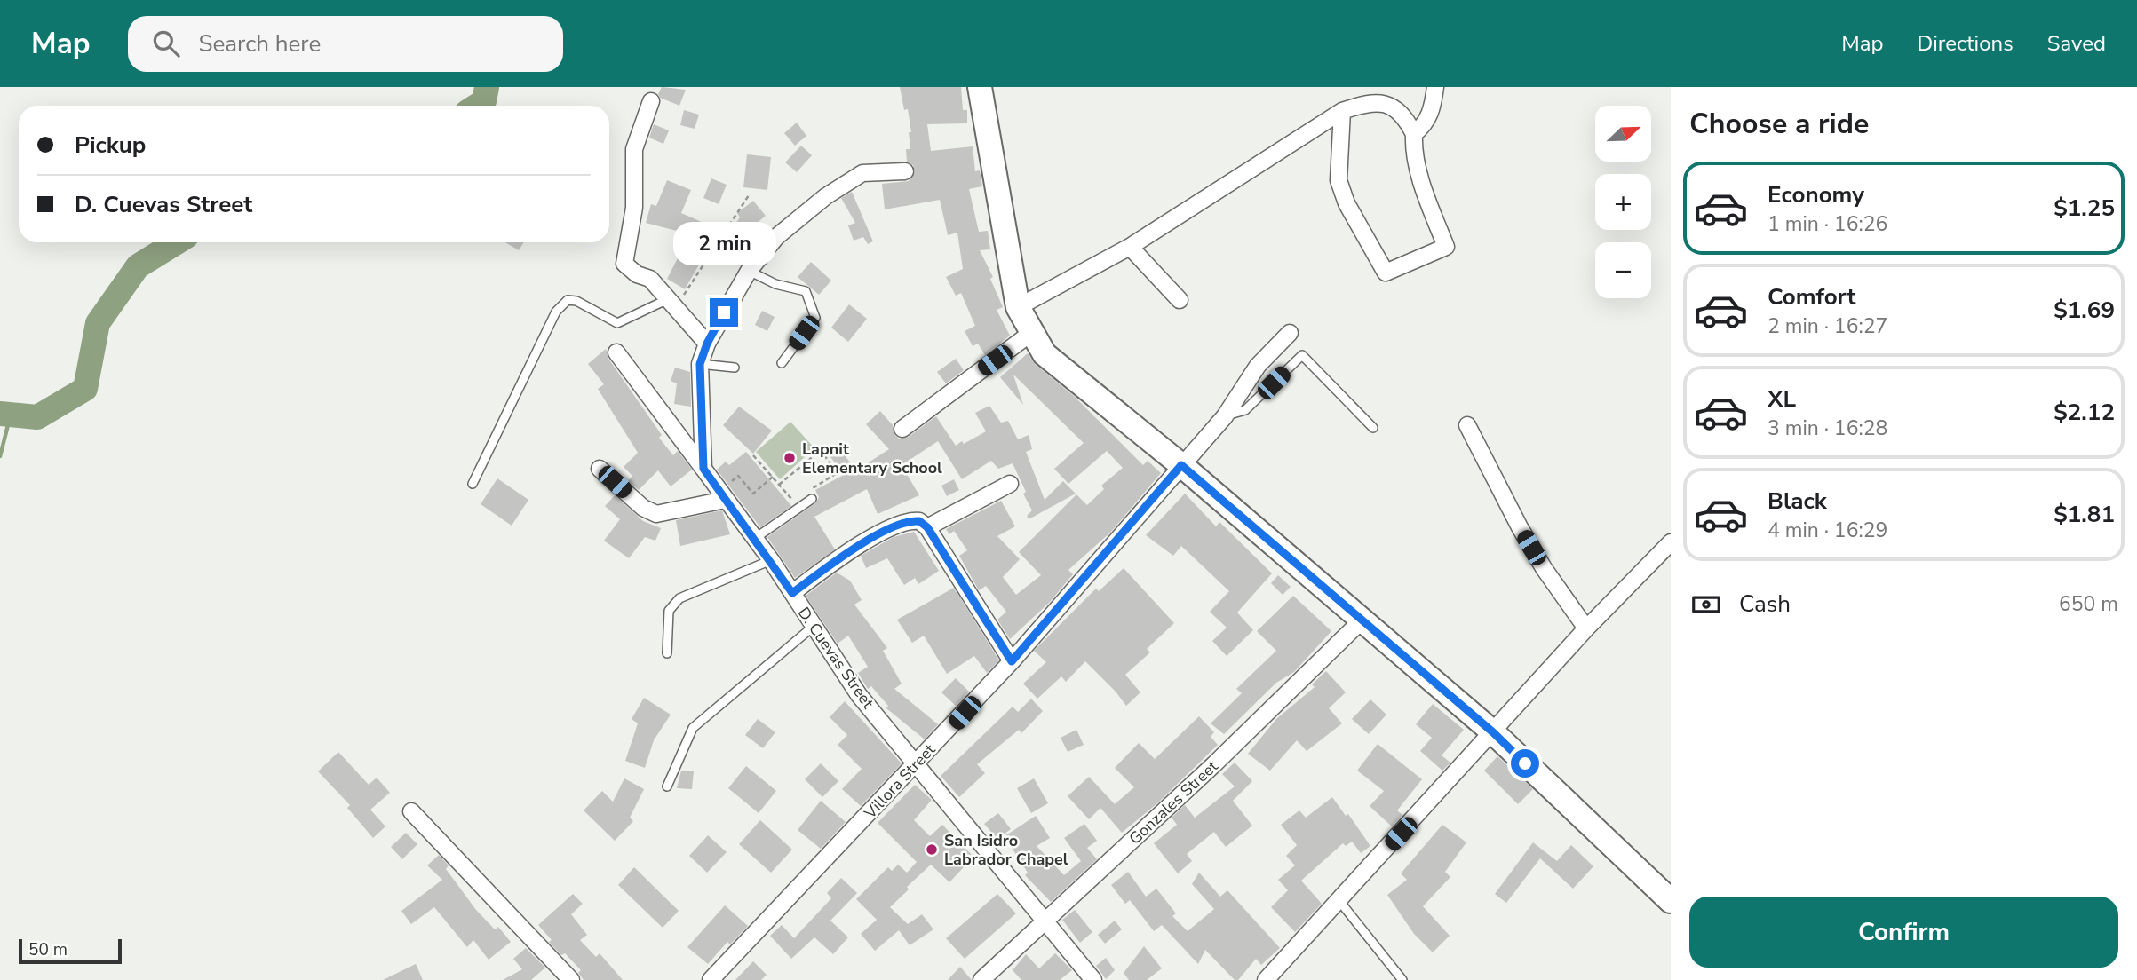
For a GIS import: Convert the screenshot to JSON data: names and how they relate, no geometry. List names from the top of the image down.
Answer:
{
  "streets": {
    "street": ["D. Cuevas Street", "Villora Street", "Gonzales Street"]
  },
  "crossings": [
    ["D. Cuevas Street", "Villora Street"],
    ["D. Cuevas Street", "Gonzales Street"]
  ],
  "places": ["Lapnit Elementary School", "San Isidro Labrador Chapel"],
  "scale_bar": "50 m",
  "north": "top right",
  "page": {
    "header": "Map",
    "search": "Search here",
    "nav": ["Map", "Directions", "Saved"],
    "heading": "Choose a ride",
    "map_buttons": ["+", "−"],
    "banner": ["Pickup", "D. Cuevas Street"],
    "list": [
      {
        "name": "Economy",
        "note": "1 min · 16:26",
        "value": "$1.25"
      },
      {
        "name": "Comfort",
        "note": "2 min · 16:27",
        "value": "$1.69"
      },
      {
        "name": "XL",
        "note": "3 min · 16:28",
        "value": "$2.12"
      },
      {
        "name": "Black",
        "note": "4 min · 16:29",
        "value": "$1.81"
      }
    ],
    "bubble": "2 min",
    "pay": ["Cash", "650 m"],
    "buttons": "Confirm",
    "scale": "50 m"
  }
}
